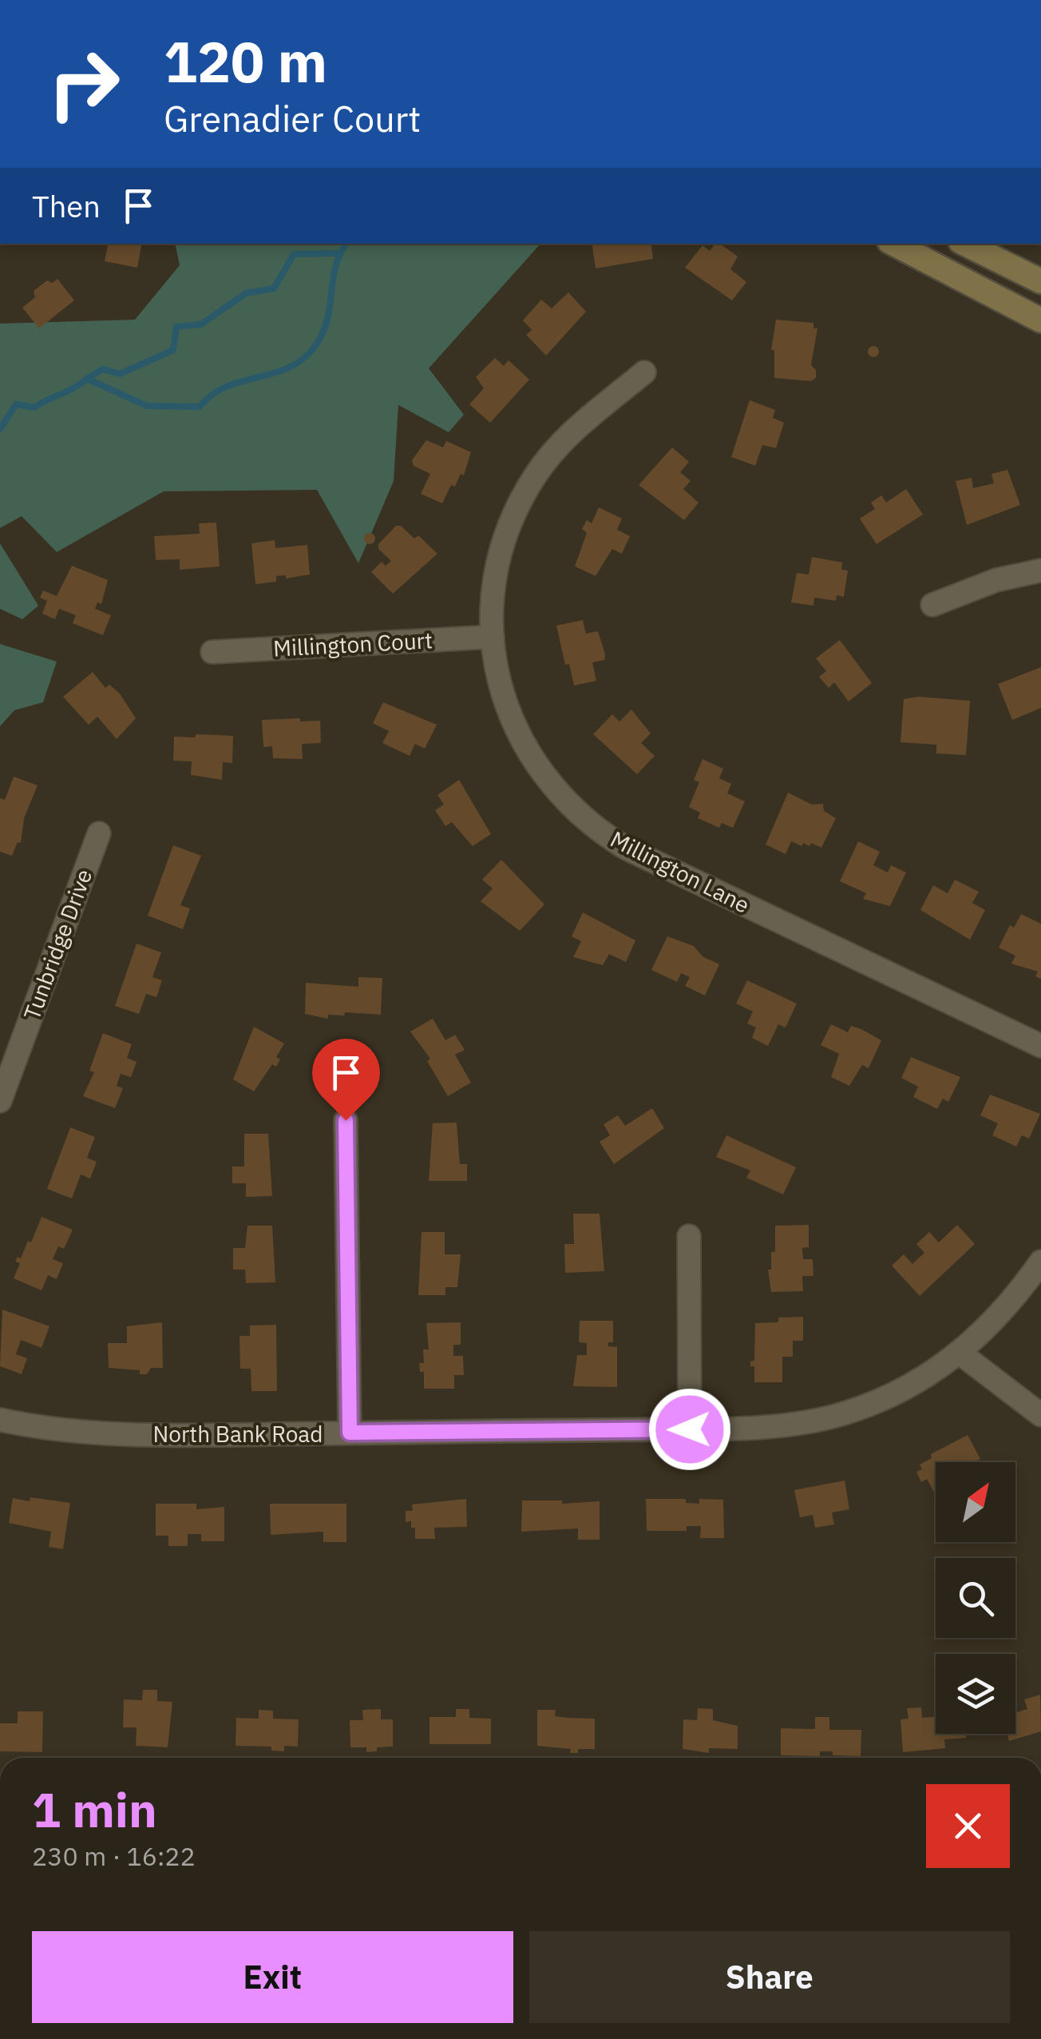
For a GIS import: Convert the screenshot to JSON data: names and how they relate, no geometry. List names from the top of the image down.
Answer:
{
  "streets": {
    "street": [
      "Millington Court",
      "Millington Lane",
      "Tunbridge Drive",
      "North Bank Road"
    ]
  },
  "crossings": [
    ["Millington Court", "Millington Lane"]
  ],
  "north": "top right",
  "page": {
    "turn": ["120 m", "Grenadier Court"],
    "then": "Then",
    "heading": ["1 min", "230 m · 16:22"],
    "buttons": ["Exit", "Share"]
  }
}
